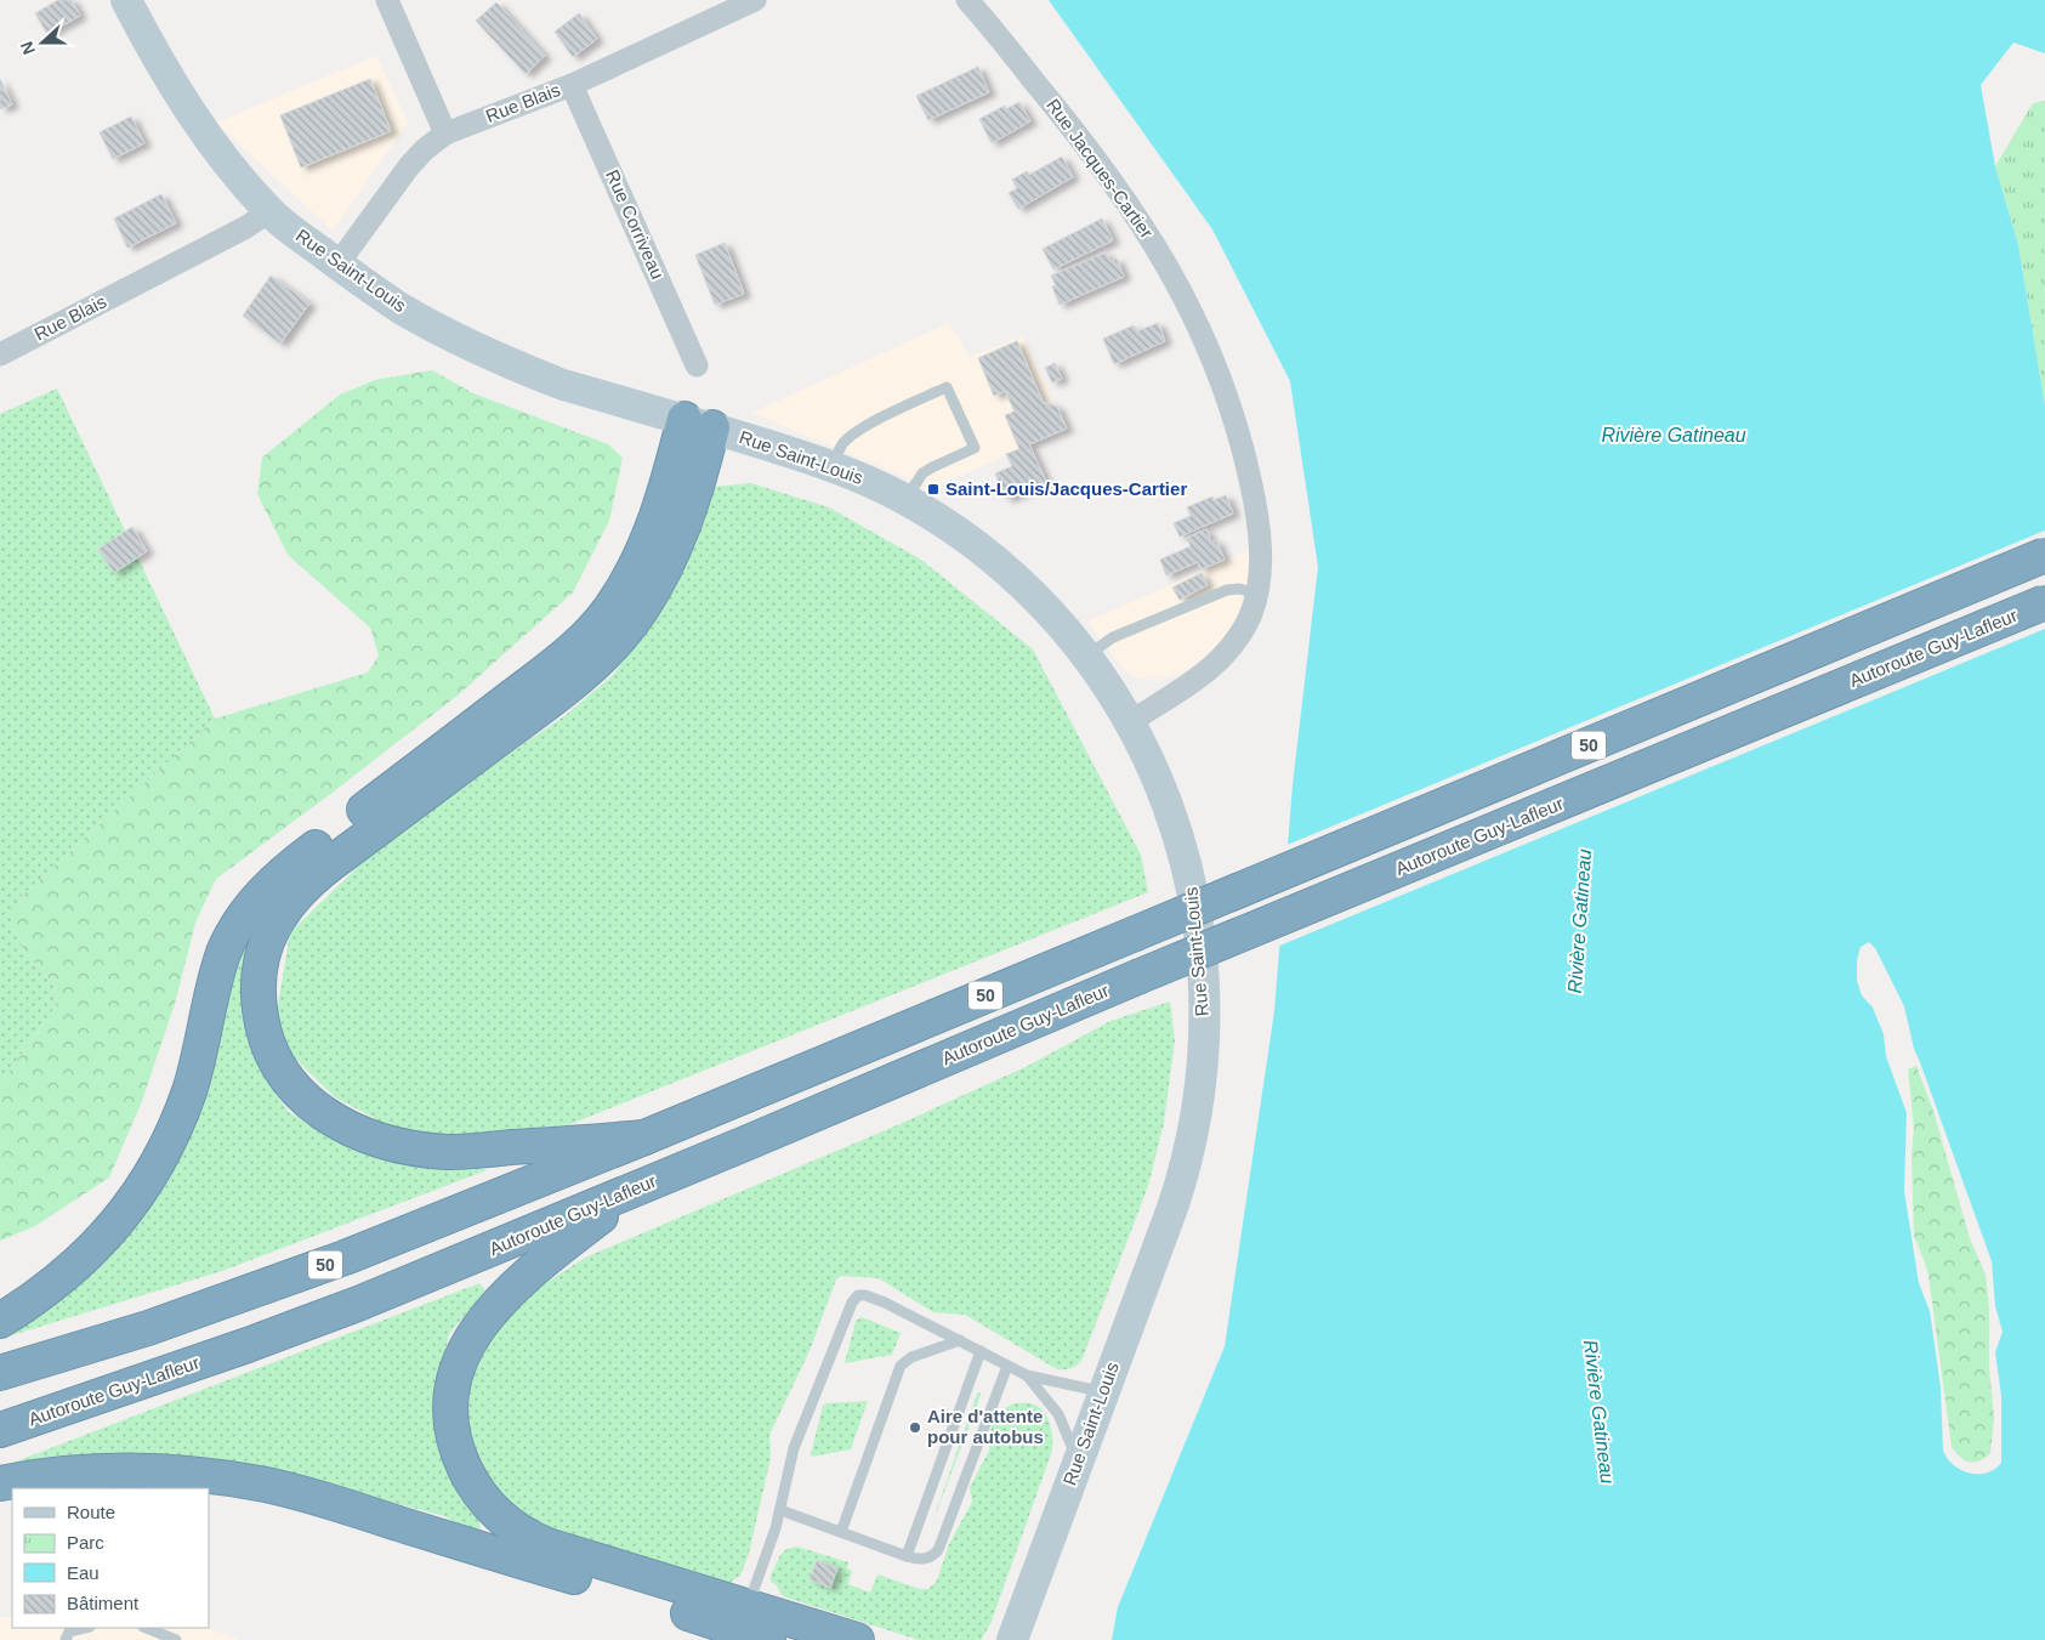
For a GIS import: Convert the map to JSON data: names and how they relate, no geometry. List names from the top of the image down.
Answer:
{
  "streets": {
    "highway": ["Autoroute Guy-Lafleur", "50"],
    "main road": ["Rue Saint-Louis"],
    "street": ["Rue Blais", "Rue Jacques-Cartier", "Rue Corriveau"]
  },
  "crossings": [
    ["Rue Blais", "Rue Corriveau"],
    ["Rue Blais", "Rue Saint-Louis"],
    ["Rue Jacques-Cartier", "Rue Saint-Louis"]
  ],
  "water": ["Rivière Gatineau"],
  "places": {
    "transit": ["Saint-Louis/Jacques-Cartier"],
    "other": ["Aire d'attente pour autobus"]
  },
  "legend": [
    "Route",
    "Parc",
    "Eau",
    "Bâtiment"
  ],
  "north": "left"
}
